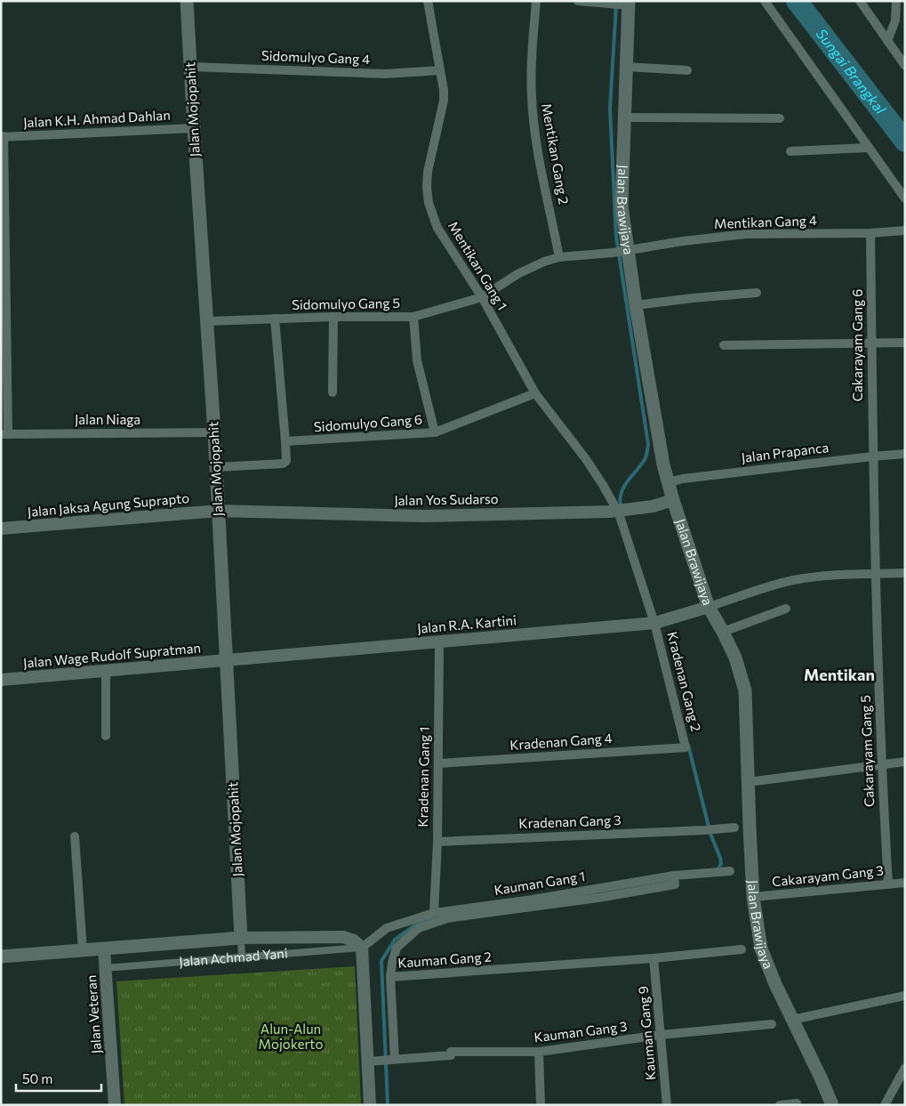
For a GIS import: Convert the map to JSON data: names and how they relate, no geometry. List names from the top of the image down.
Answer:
{
  "streets": {
    "main road": ["Jalan Mojopahit", "Jalan Brawijaya", "Jalan Achmad Yani"],
    "street": [
      "Sidomulyo Gang 4",
      "Jalan K.H. Ahmad Dahlan",
      "Mentikan Gang 2",
      "Mentikan Gang 4",
      "Mentikan Gang 1",
      "Sidomulyo Gang 5",
      "Cakarayam Gang 6",
      "Jalan Niaga",
      "Sidomulyo Gang 6",
      "Jalan Prapanca",
      "Jalan Yos Sudarso",
      "Jalan Jaksa Agung Suprapto",
      "Jalan R.A. Kartini",
      "Jalan Wage Rudolf Supratman",
      "Kradenan Gang 2",
      "Kradenan Gang 4",
      "Cakarayam Gang 5",
      "Kradenan Gang 1",
      "Kradenan Gang 3",
      "Cakarayam Gang 3",
      "Kauman Gang 1",
      "Kauman Gang 2",
      "Jalan Veteran",
      "Kauman Gang 3",
      "Kauman Gang 9"
    ]
  },
  "crossings": [
    ["Sidomulyo Gang 4", "Jalan Mojopahit"],
    ["Sidomulyo Gang 4", "Mentikan Gang 1"],
    ["Jalan Mojopahit", "Jalan K.H. Ahmad Dahlan"],
    ["Jalan Mojopahit", "Sidomulyo Gang 5"],
    ["Jalan Mojopahit", "Jalan Niaga"],
    ["Jalan Mojopahit", "Jalan Yos Sudarso"],
    ["Jalan Mojopahit", "Jalan Jaksa Agung Suprapto"],
    ["Jalan Mojopahit", "Jalan R.A. Kartini"],
    ["Jalan Mojopahit", "Jalan Wage Rudolf Supratman"],
    ["Jalan Mojopahit", "Jalan Achmad Yani"],
    ["Mentikan Gang 2", "Mentikan Gang 4"],
    ["Mentikan Gang 2", "Sidomulyo Gang 5"],
    ["Jalan Brawijaya", "Mentikan Gang 4"],
    ["Jalan Brawijaya", "Jalan Prapanca"],
    ["Jalan Brawijaya", "Jalan Yos Sudarso"],
    ["Jalan Brawijaya", "Jalan R.A. Kartini"],
    ["Jalan Brawijaya", "Cakarayam Gang 3"],
    ["Mentikan Gang 4", "Sidomulyo Gang 5"],
    ["Mentikan Gang 4", "Cakarayam Gang 6"],
    ["Mentikan Gang 1", "Sidomulyo Gang 5"],
    ["Mentikan Gang 1", "Sidomulyo Gang 6"],
    ["Mentikan Gang 1", "Jalan Yos Sudarso"],
    ["Mentikan Gang 1", "Kradenan Gang 2"],
    ["Cakarayam Gang 6", "Jalan Prapanca"],
    ["Cakarayam Gang 6", "Cakarayam Gang 5"],
    ["Jalan Prapanca", "Cakarayam Gang 5"],
    ["Jalan Yos Sudarso", "Jalan Jaksa Agung Suprapto"],
    ["Jalan Yos Sudarso", "Kradenan Gang 2"],
    ["Jalan R.A. Kartini", "Jalan Wage Rudolf Supratman"],
    ["Jalan R.A. Kartini", "Kradenan Gang 2"],
    ["Jalan R.A. Kartini", "Kradenan Gang 1"],
    ["Kradenan Gang 2", "Kradenan Gang 4"],
    ["Kradenan Gang 4", "Kradenan Gang 1"],
    ["Cakarayam Gang 5", "Cakarayam Gang 3"],
    ["Kradenan Gang 1", "Kradenan Gang 3"],
    ["Kradenan Gang 1", "Kauman Gang 1"],
    ["Kauman Gang 1", "Jalan Achmad Yani"],
    ["Kauman Gang 1", "Kauman Gang 2"],
    ["Jalan Achmad Yani", "Jalan Veteran"],
    ["Kauman Gang 2", "Kauman Gang 9"],
    ["Kauman Gang 3", "Kauman Gang 9"]
  ],
  "districts": ["Mentikan"],
  "water": ["Sungai Brangkal"],
  "parks": ["Alun-Alun Mojokerto"],
  "scale_bar": "50 m"
}
